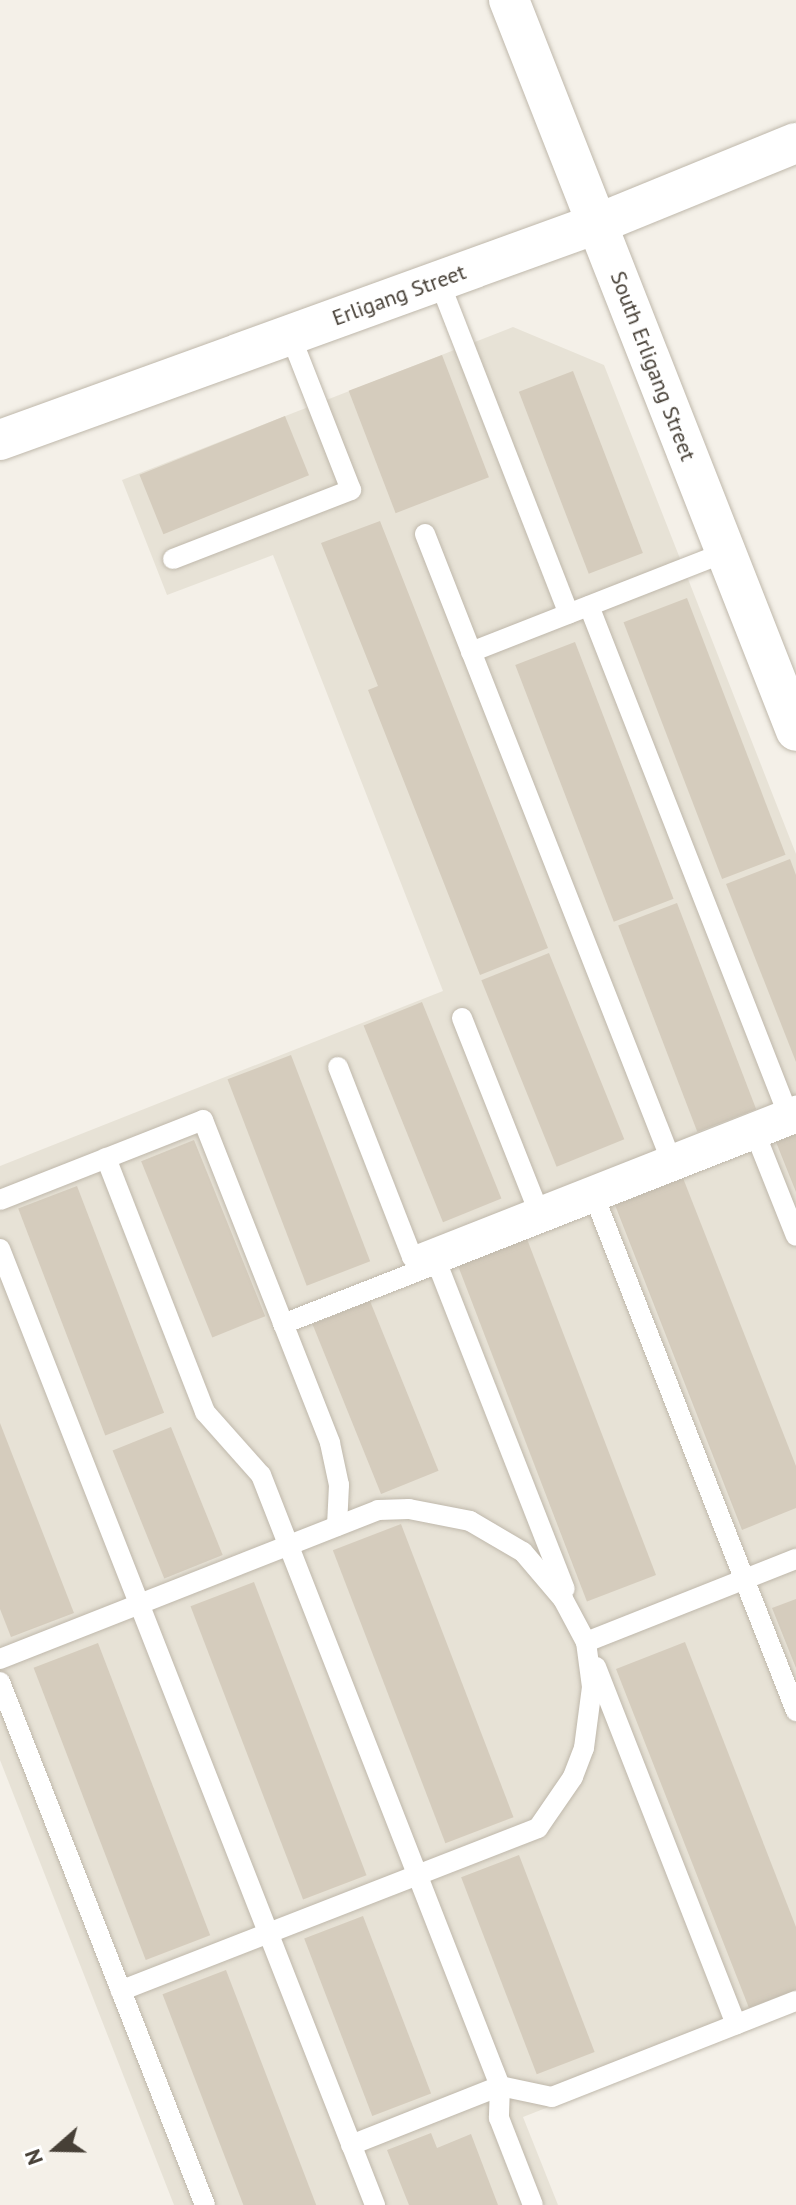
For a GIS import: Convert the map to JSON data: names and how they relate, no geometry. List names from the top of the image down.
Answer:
{
  "streets": {
    "street": ["Erligang Street", "South Erligang Street"]
  },
  "crossings": [
    ["Erligang Street", "South Erligang Street"]
  ],
  "north": "left"
}
